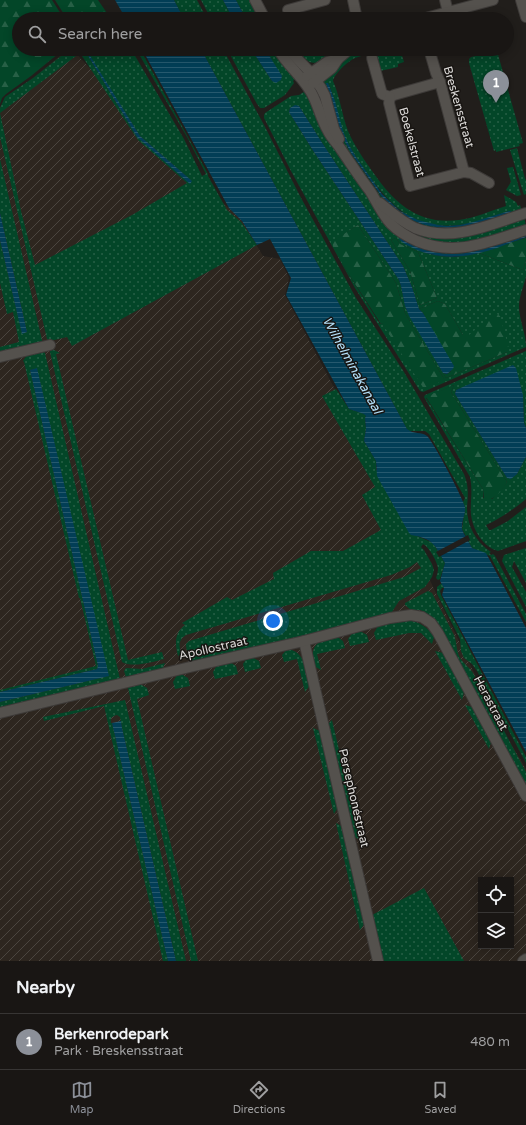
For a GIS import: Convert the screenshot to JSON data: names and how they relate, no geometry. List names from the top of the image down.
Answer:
{
  "streets": {
    "street": [
      "Breskensstraat",
      "Boekelstraat",
      "Apollostraat",
      "Herastraat",
      "Persephonéstraat"
    ]
  },
  "crossings": [
    ["Breskensstraat", "Boekelstraat"],
    ["Apollostraat", "Herastraat"],
    ["Apollostraat", "Persephonéstraat"]
  ],
  "water": ["Wilhelminakanaal"],
  "page": {
    "search": "Search here",
    "pins": "1",
    "heading": "Nearby",
    "list": [
      {
        "mark": "1",
        "name": "Berkenrodepark",
        "note": "Park · Breskensstraat",
        "value": "480 m"
      }
    ],
    "nav": ["Map", "Directions", "Saved"]
  }
}
